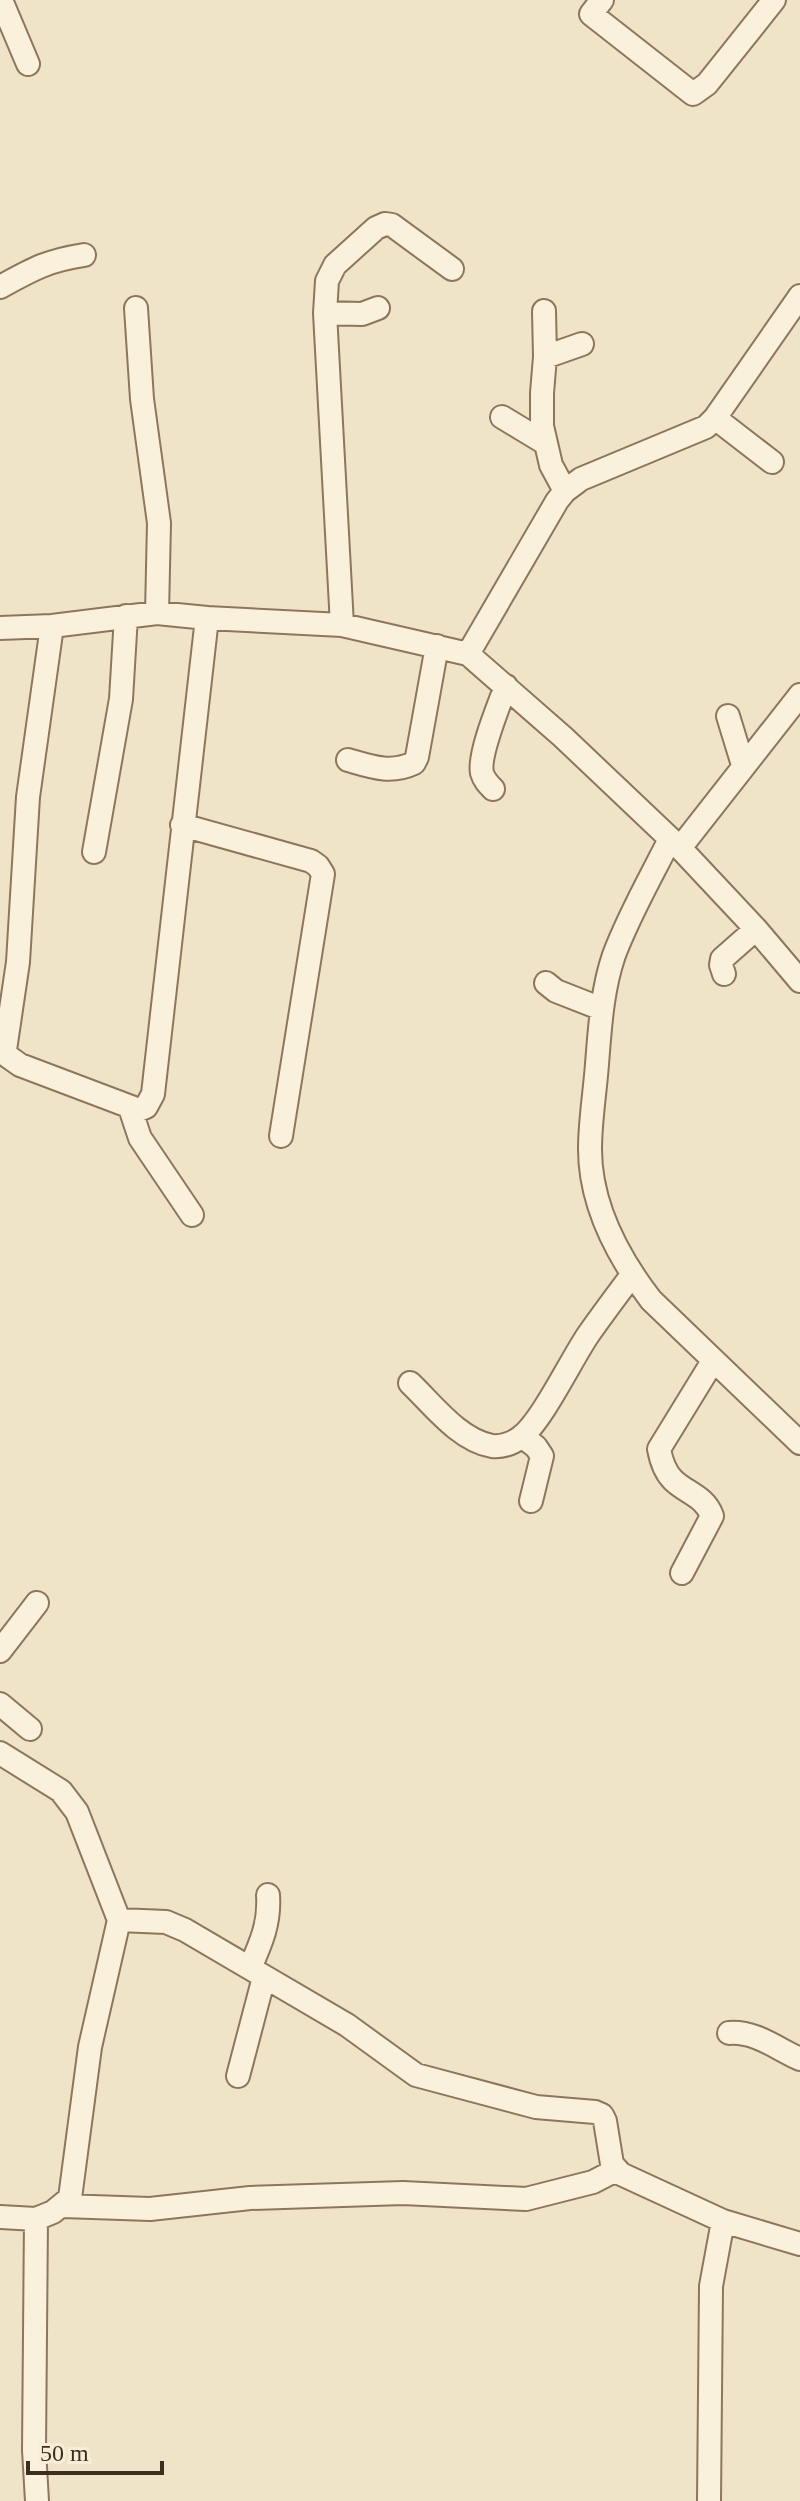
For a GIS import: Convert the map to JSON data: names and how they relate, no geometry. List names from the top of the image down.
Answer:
{
  "scale_bar": "50 m"
}
